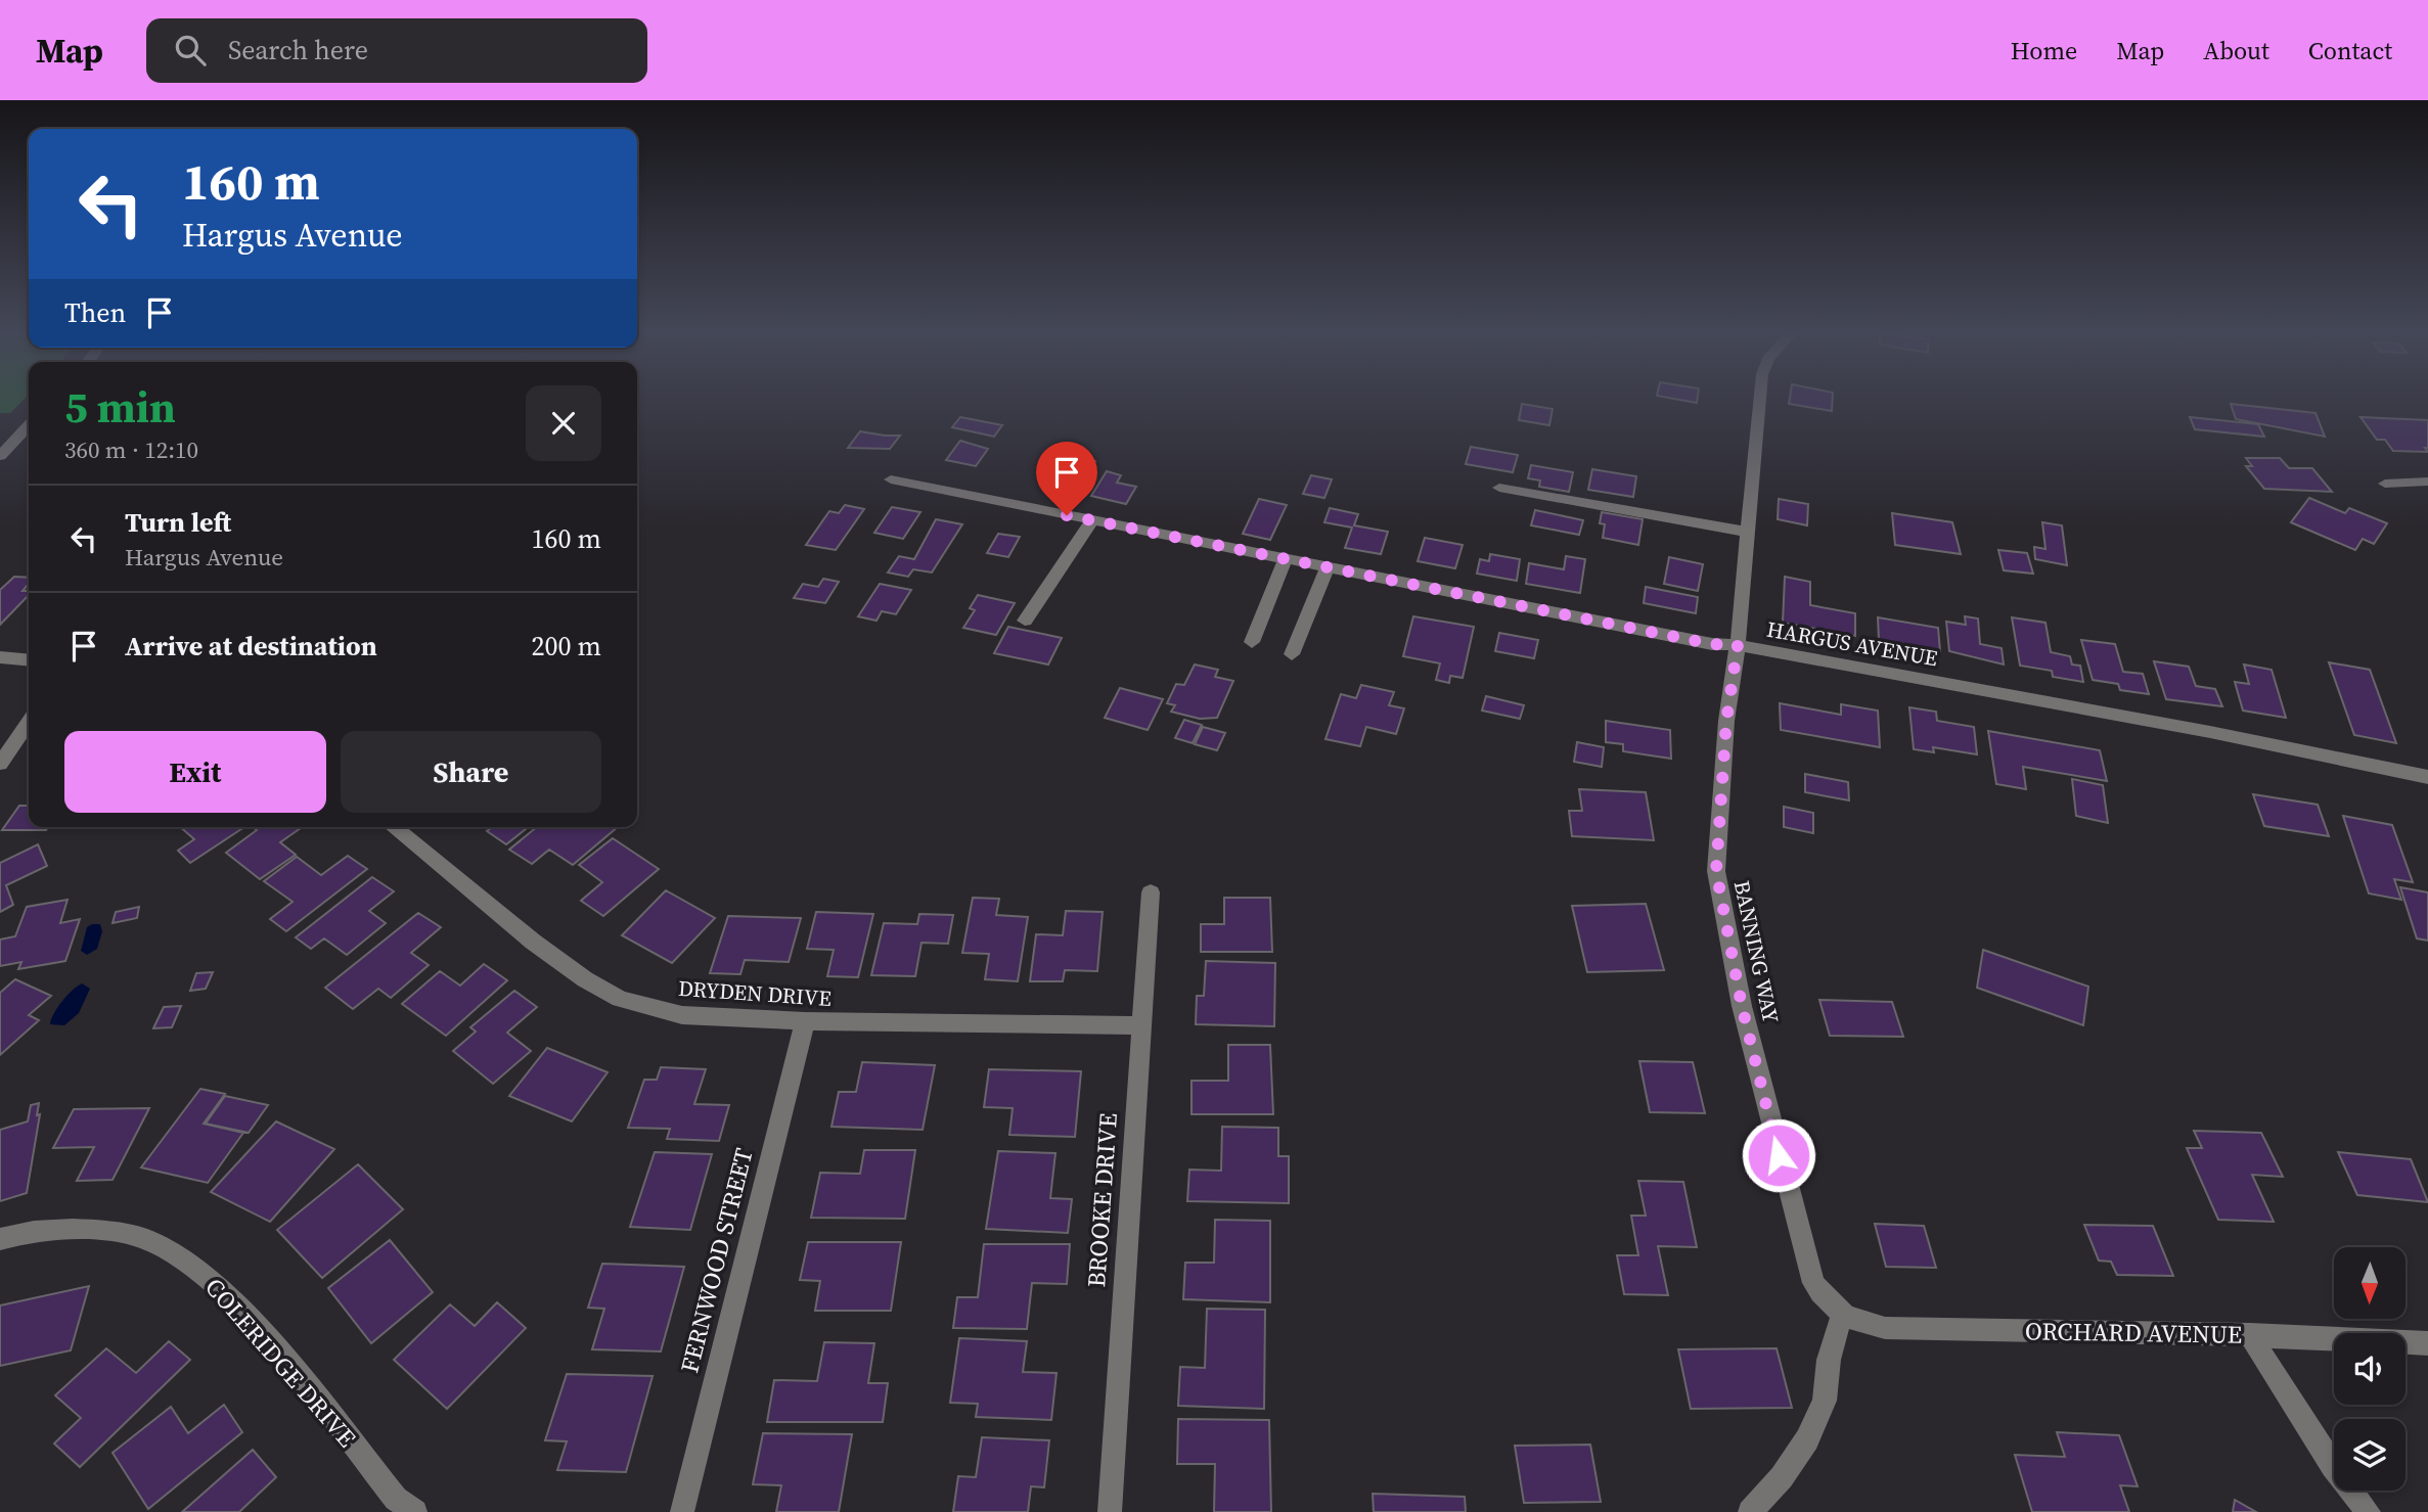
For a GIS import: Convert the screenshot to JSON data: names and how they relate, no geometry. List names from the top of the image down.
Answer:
{
  "streets": {
    "street": [
      "HARGUS AVENUE",
      "BANNING WAY",
      "DRYDEN DRIVE",
      "BROOKE DRIVE",
      "FERNWOOD STREET",
      "ORCHARD AVENUE",
      "COLERIDGE DRIVE"
    ]
  },
  "crossings": [
    ["HARGUS AVENUE", "BANNING WAY"],
    ["BANNING WAY", "ORCHARD AVENUE"],
    ["DRYDEN DRIVE", "BROOKE DRIVE"],
    ["DRYDEN DRIVE", "FERNWOOD STREET"]
  ],
  "north": "bottom",
  "page": {
    "header": "Map",
    "search": "Search here",
    "nav": [
      "Home",
      "Map",
      "About",
      "Contact"
    ],
    "turn": ["160 m", "Hargus Avenue"],
    "then": "Then",
    "heading": ["5 min", "360 m · 12:10"],
    "list": [
      {
        "name": "Turn left",
        "note": "Hargus Avenue",
        "value": "160 m"
      },
      {
        "name": "Arrive at destination",
        "value": "200 m"
      }
    ],
    "buttons": ["Exit", "Share"]
  }
}
